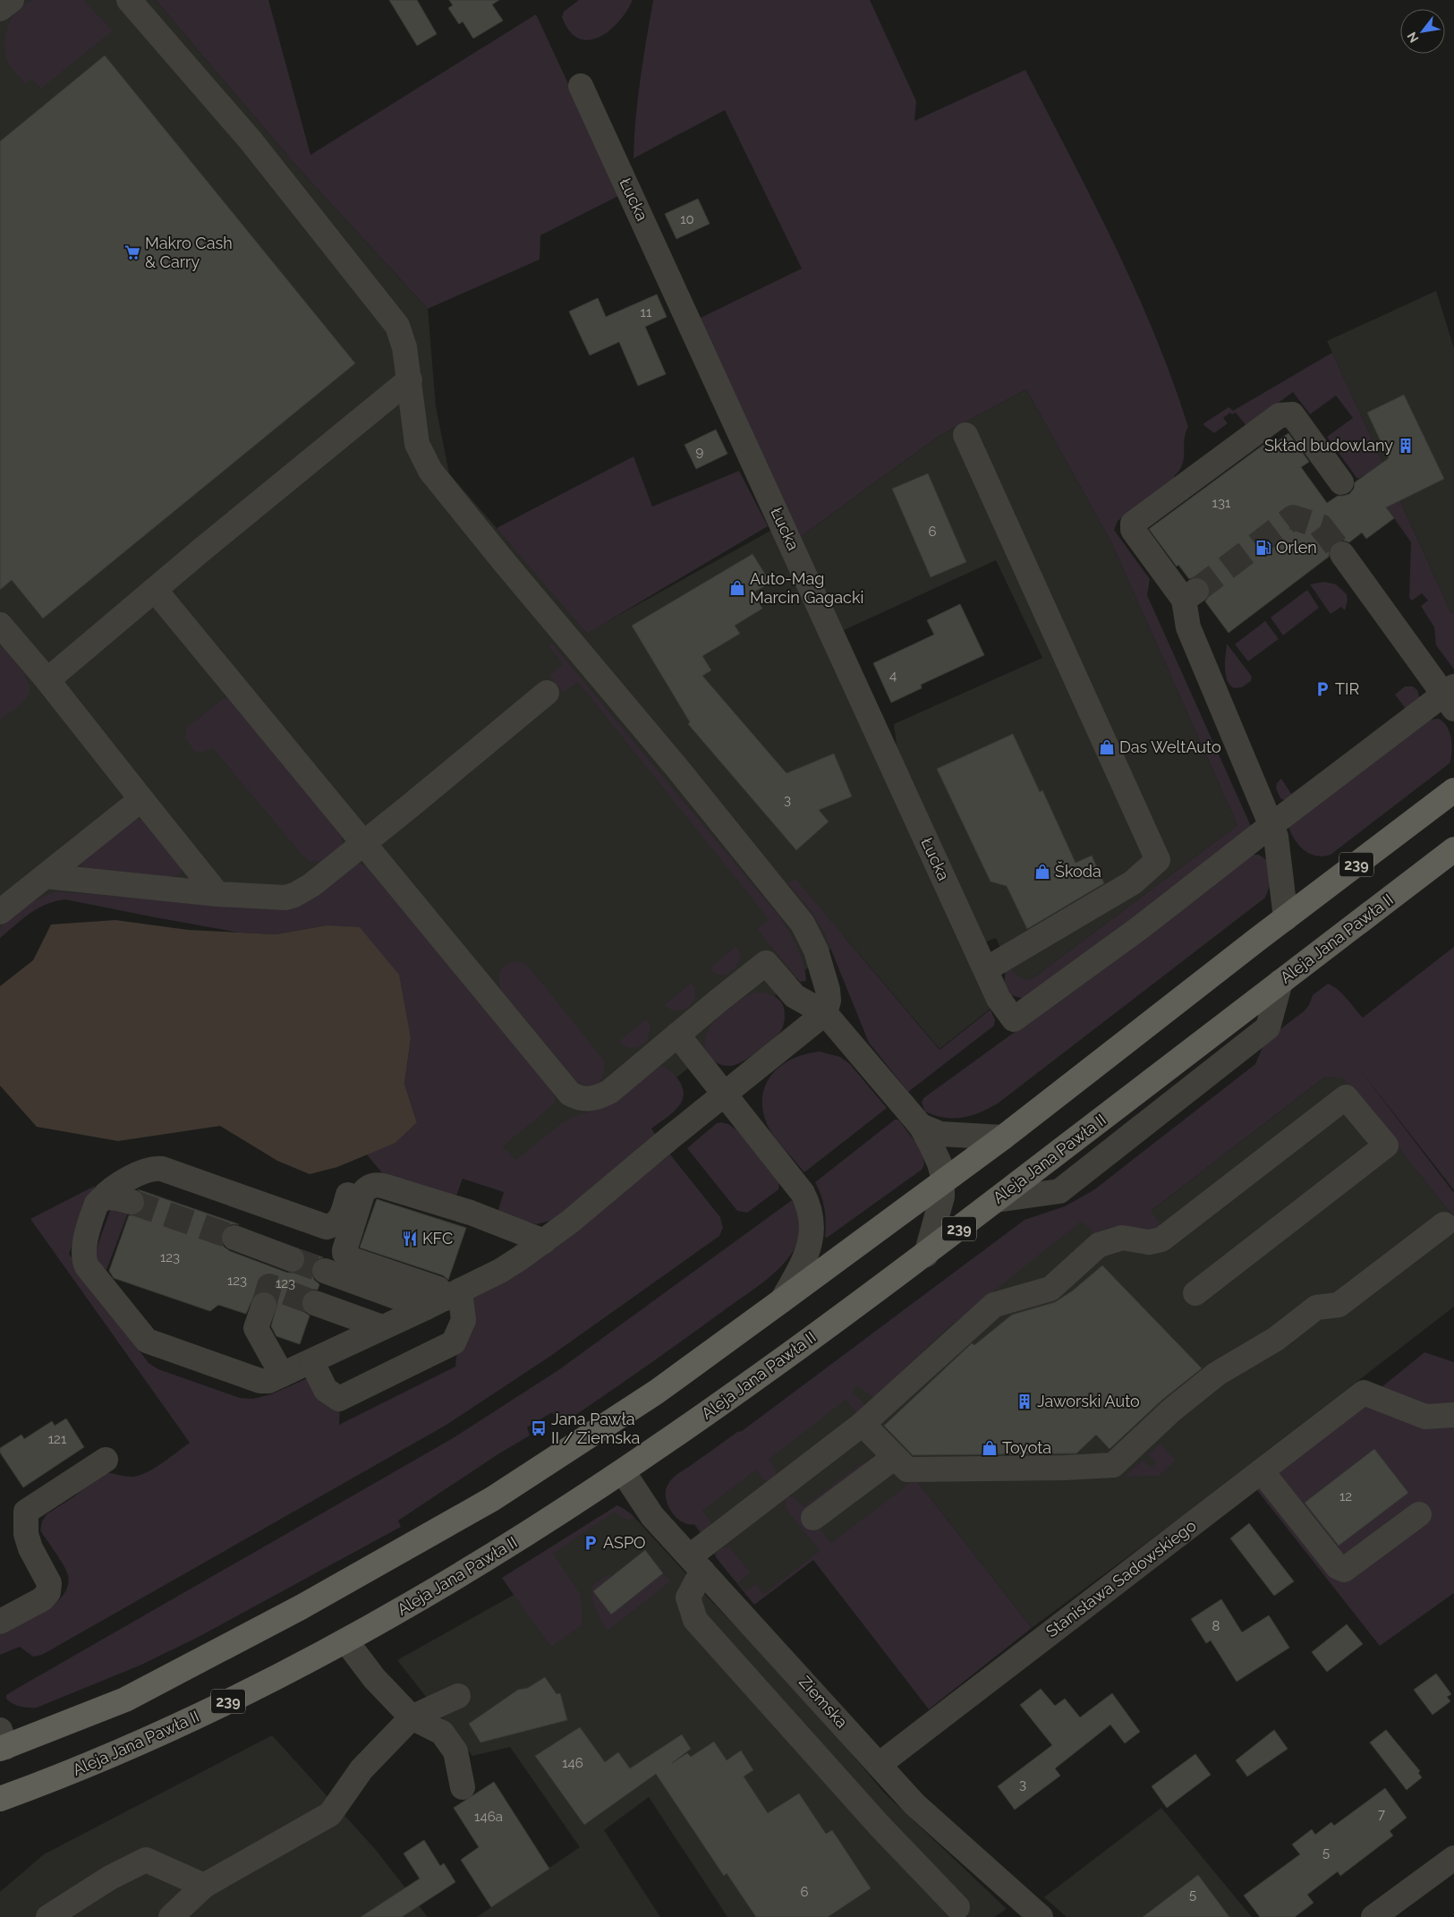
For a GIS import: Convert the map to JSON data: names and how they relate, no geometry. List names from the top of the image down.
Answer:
{
  "streets": {
    "main road": ["239", "Aleja Jana Pawła II"],
    "street": ["Łucka", "Stanisława Sadowskiego", "Ziemska"]
  },
  "crossings": [
    ["Aleja Jana Pawła II", "Ziemska"],
    ["Stanisława Sadowskiego", "Ziemska"]
  ],
  "places": {
    "supermarket": ["Makro Cash & Carry"],
    "building": ["Skład budowlany", "Jaworski Auto"],
    "fuel station": ["Orlen"],
    "shop": [
      "Auto-Mag Marcin Gagacki",
      "Das WeltAuto",
      "Škoda",
      "Toyota"
    ],
    "parking": ["TIR", "ASPO"],
    "restaurant": ["KFC"],
    "bus stop": ["Jana Pawła II / Ziemska"]
  },
  "house_numbers": [
    "10",
    "11",
    "9",
    "131",
    "6",
    "4",
    "3",
    "123",
    "123",
    "123",
    "121",
    "12",
    "8",
    "146",
    "3",
    "7",
    "146a",
    "5",
    "6",
    "5"
  ],
  "north": "bottom left"
}
